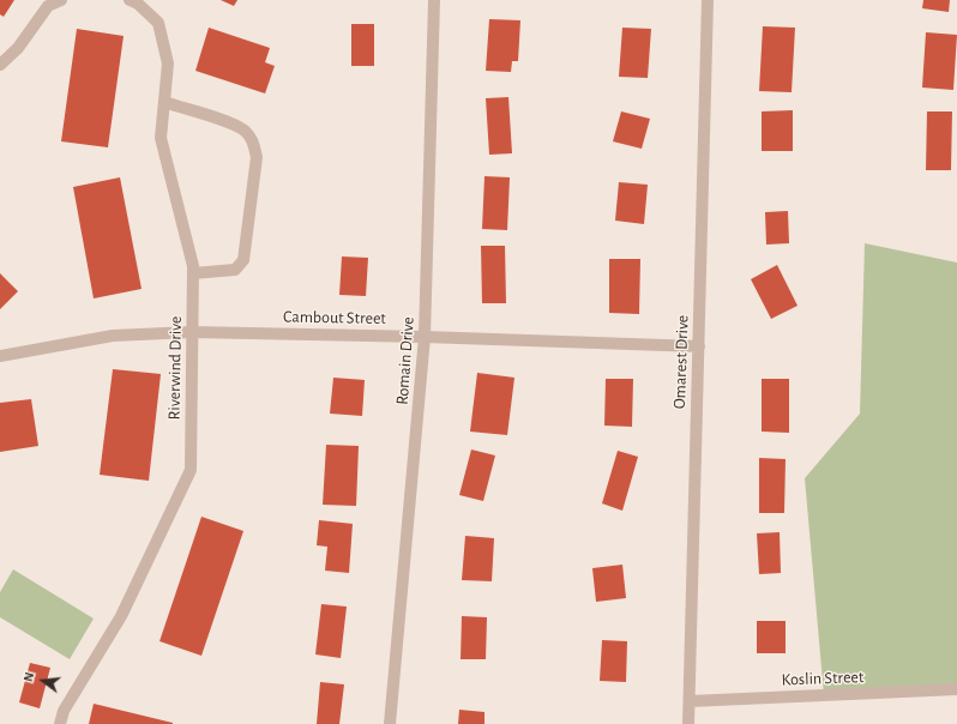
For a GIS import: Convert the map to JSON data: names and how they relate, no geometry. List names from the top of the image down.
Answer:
{
  "streets": {
    "street": [
      "Cambout Street",
      "Romain Drive",
      "Omarest Drive",
      "Riverwind Drive",
      "Koslin Street"
    ]
  },
  "crossings": [
    ["Cambout Street", "Romain Drive"],
    ["Cambout Street", "Omarest Drive"],
    ["Cambout Street", "Riverwind Drive"],
    ["Omarest Drive", "Koslin Street"]
  ],
  "north": "left"
}
